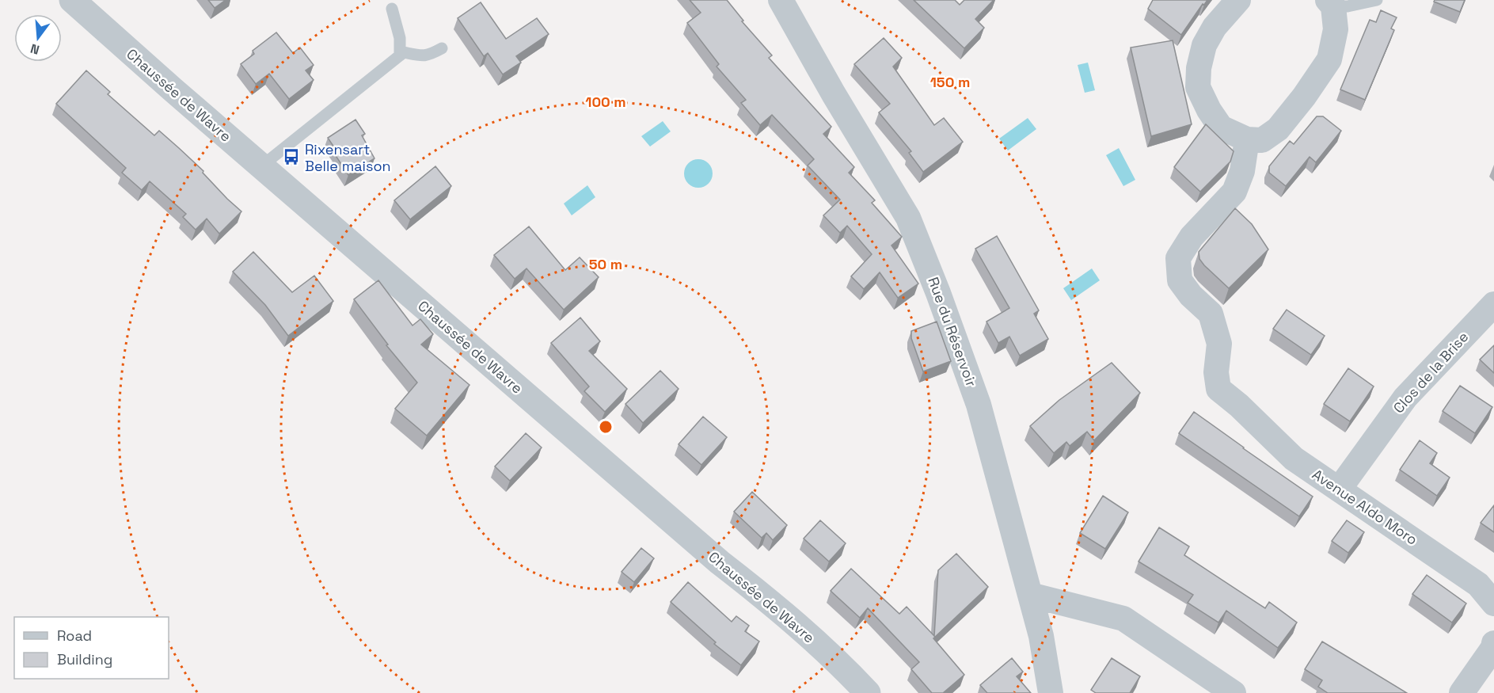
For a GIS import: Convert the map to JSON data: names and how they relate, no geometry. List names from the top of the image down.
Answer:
{
  "streets": {
    "street": [
      "Chaussée de Wavre",
      "Rue du Réservoir",
      "Clos de la Brise",
      "Avenue Aldo Moro"
    ]
  },
  "crossings": [
    ["Clos de la Brise", "Avenue Aldo Moro"]
  ],
  "places": {
    "bus stop": ["Rixensart Belle maison"]
  },
  "legend": ["Road", "Building"],
  "north": "bottom",
  "rings": ["150 m", "100 m", "50 m"]
}
